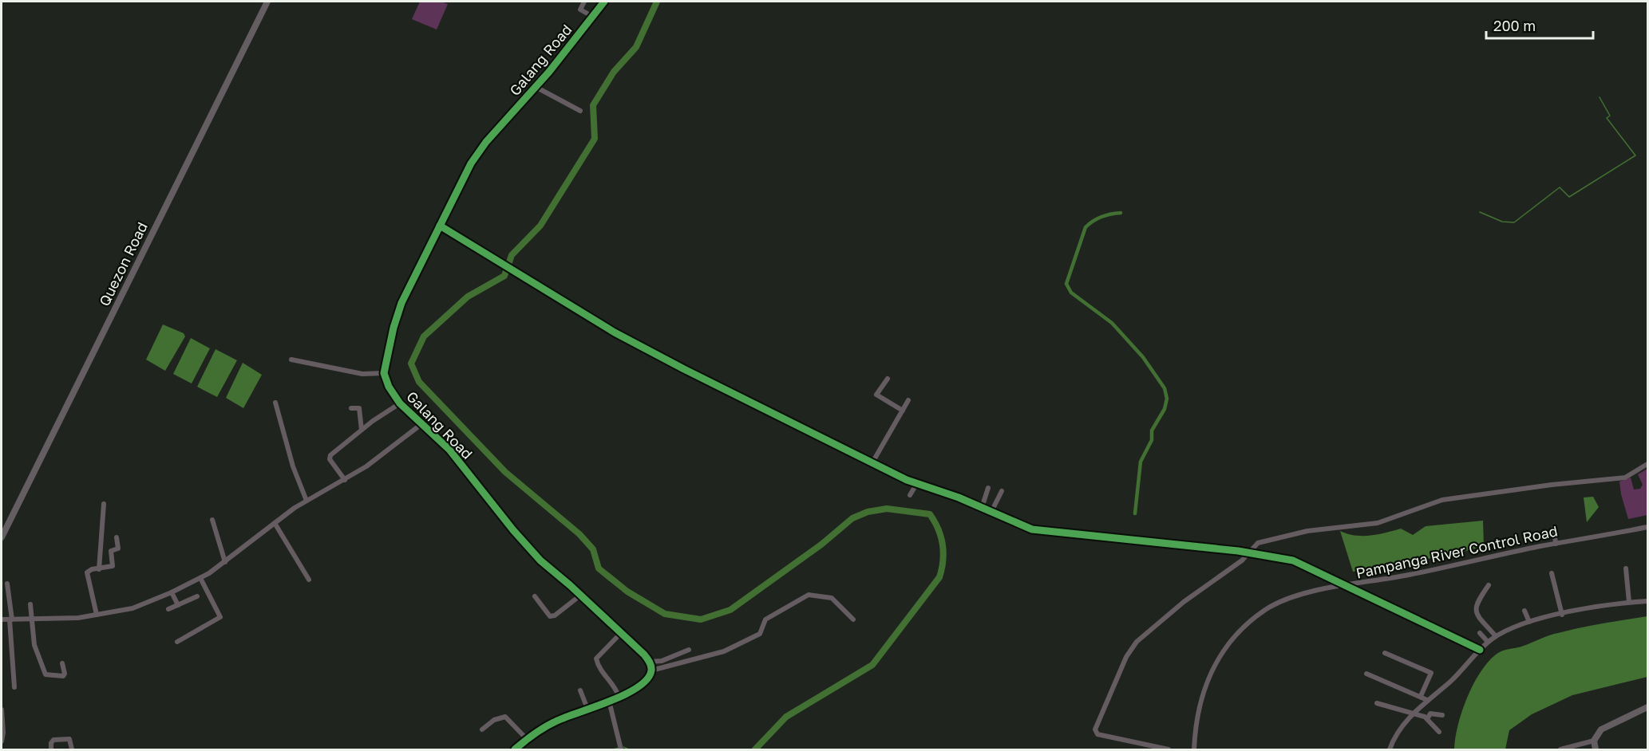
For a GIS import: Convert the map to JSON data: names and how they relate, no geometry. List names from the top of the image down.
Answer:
{
  "streets": {
    "main road": ["Quezon Road"],
    "street": ["Galang Road", "Pampanga River Control Road"]
  },
  "scale_bar": "200 m"
}
